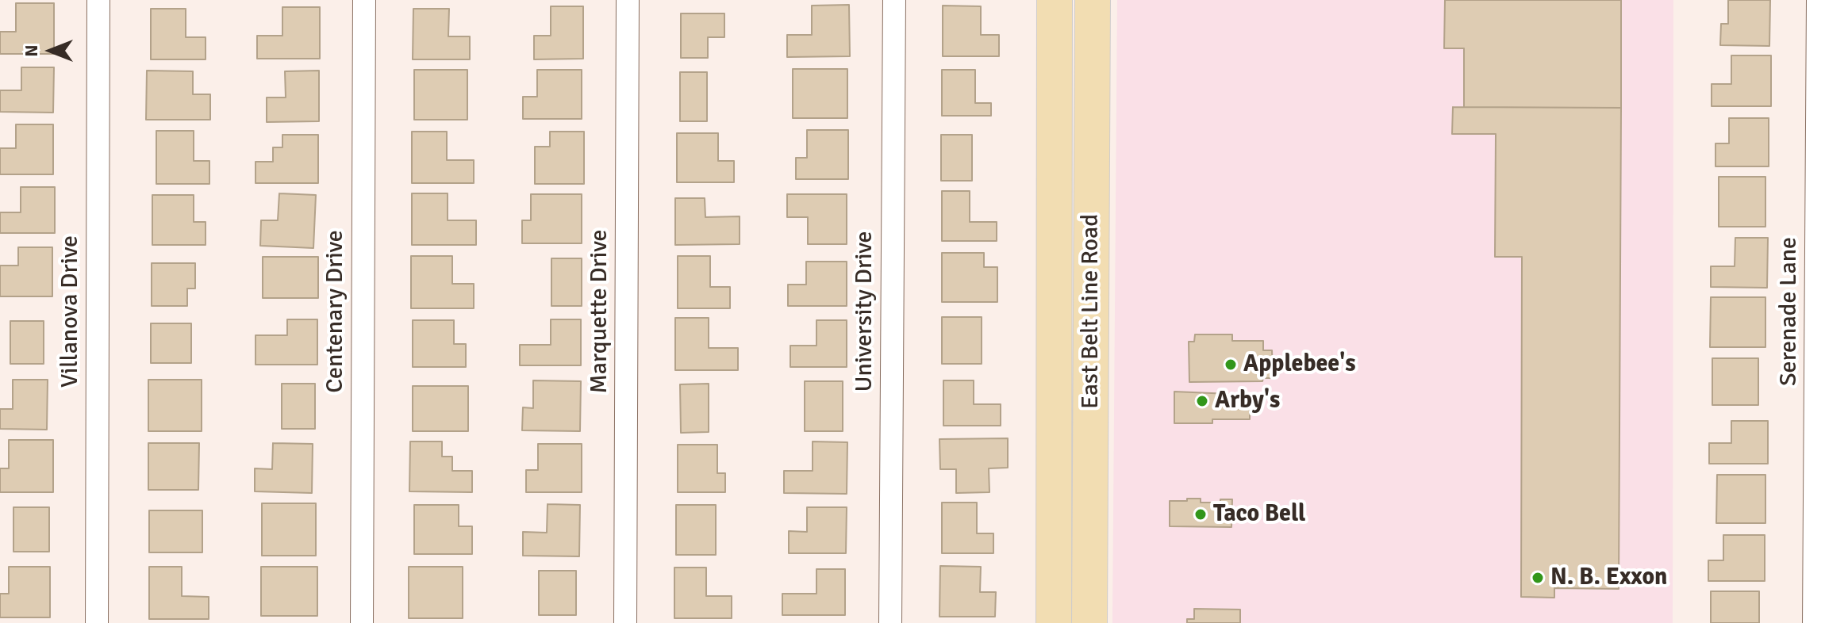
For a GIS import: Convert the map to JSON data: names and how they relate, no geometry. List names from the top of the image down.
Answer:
{
  "streets": {
    "main road": ["East Belt Line Road"],
    "street": [
      "Villanova Drive",
      "Centenary Drive",
      "Marquette Drive",
      "University Drive",
      "Serenade Lane"
    ]
  },
  "places": [
    "Applebee's",
    "Arby's",
    "Taco Bell",
    "N. B. Exxon"
  ],
  "north": "left"
}
